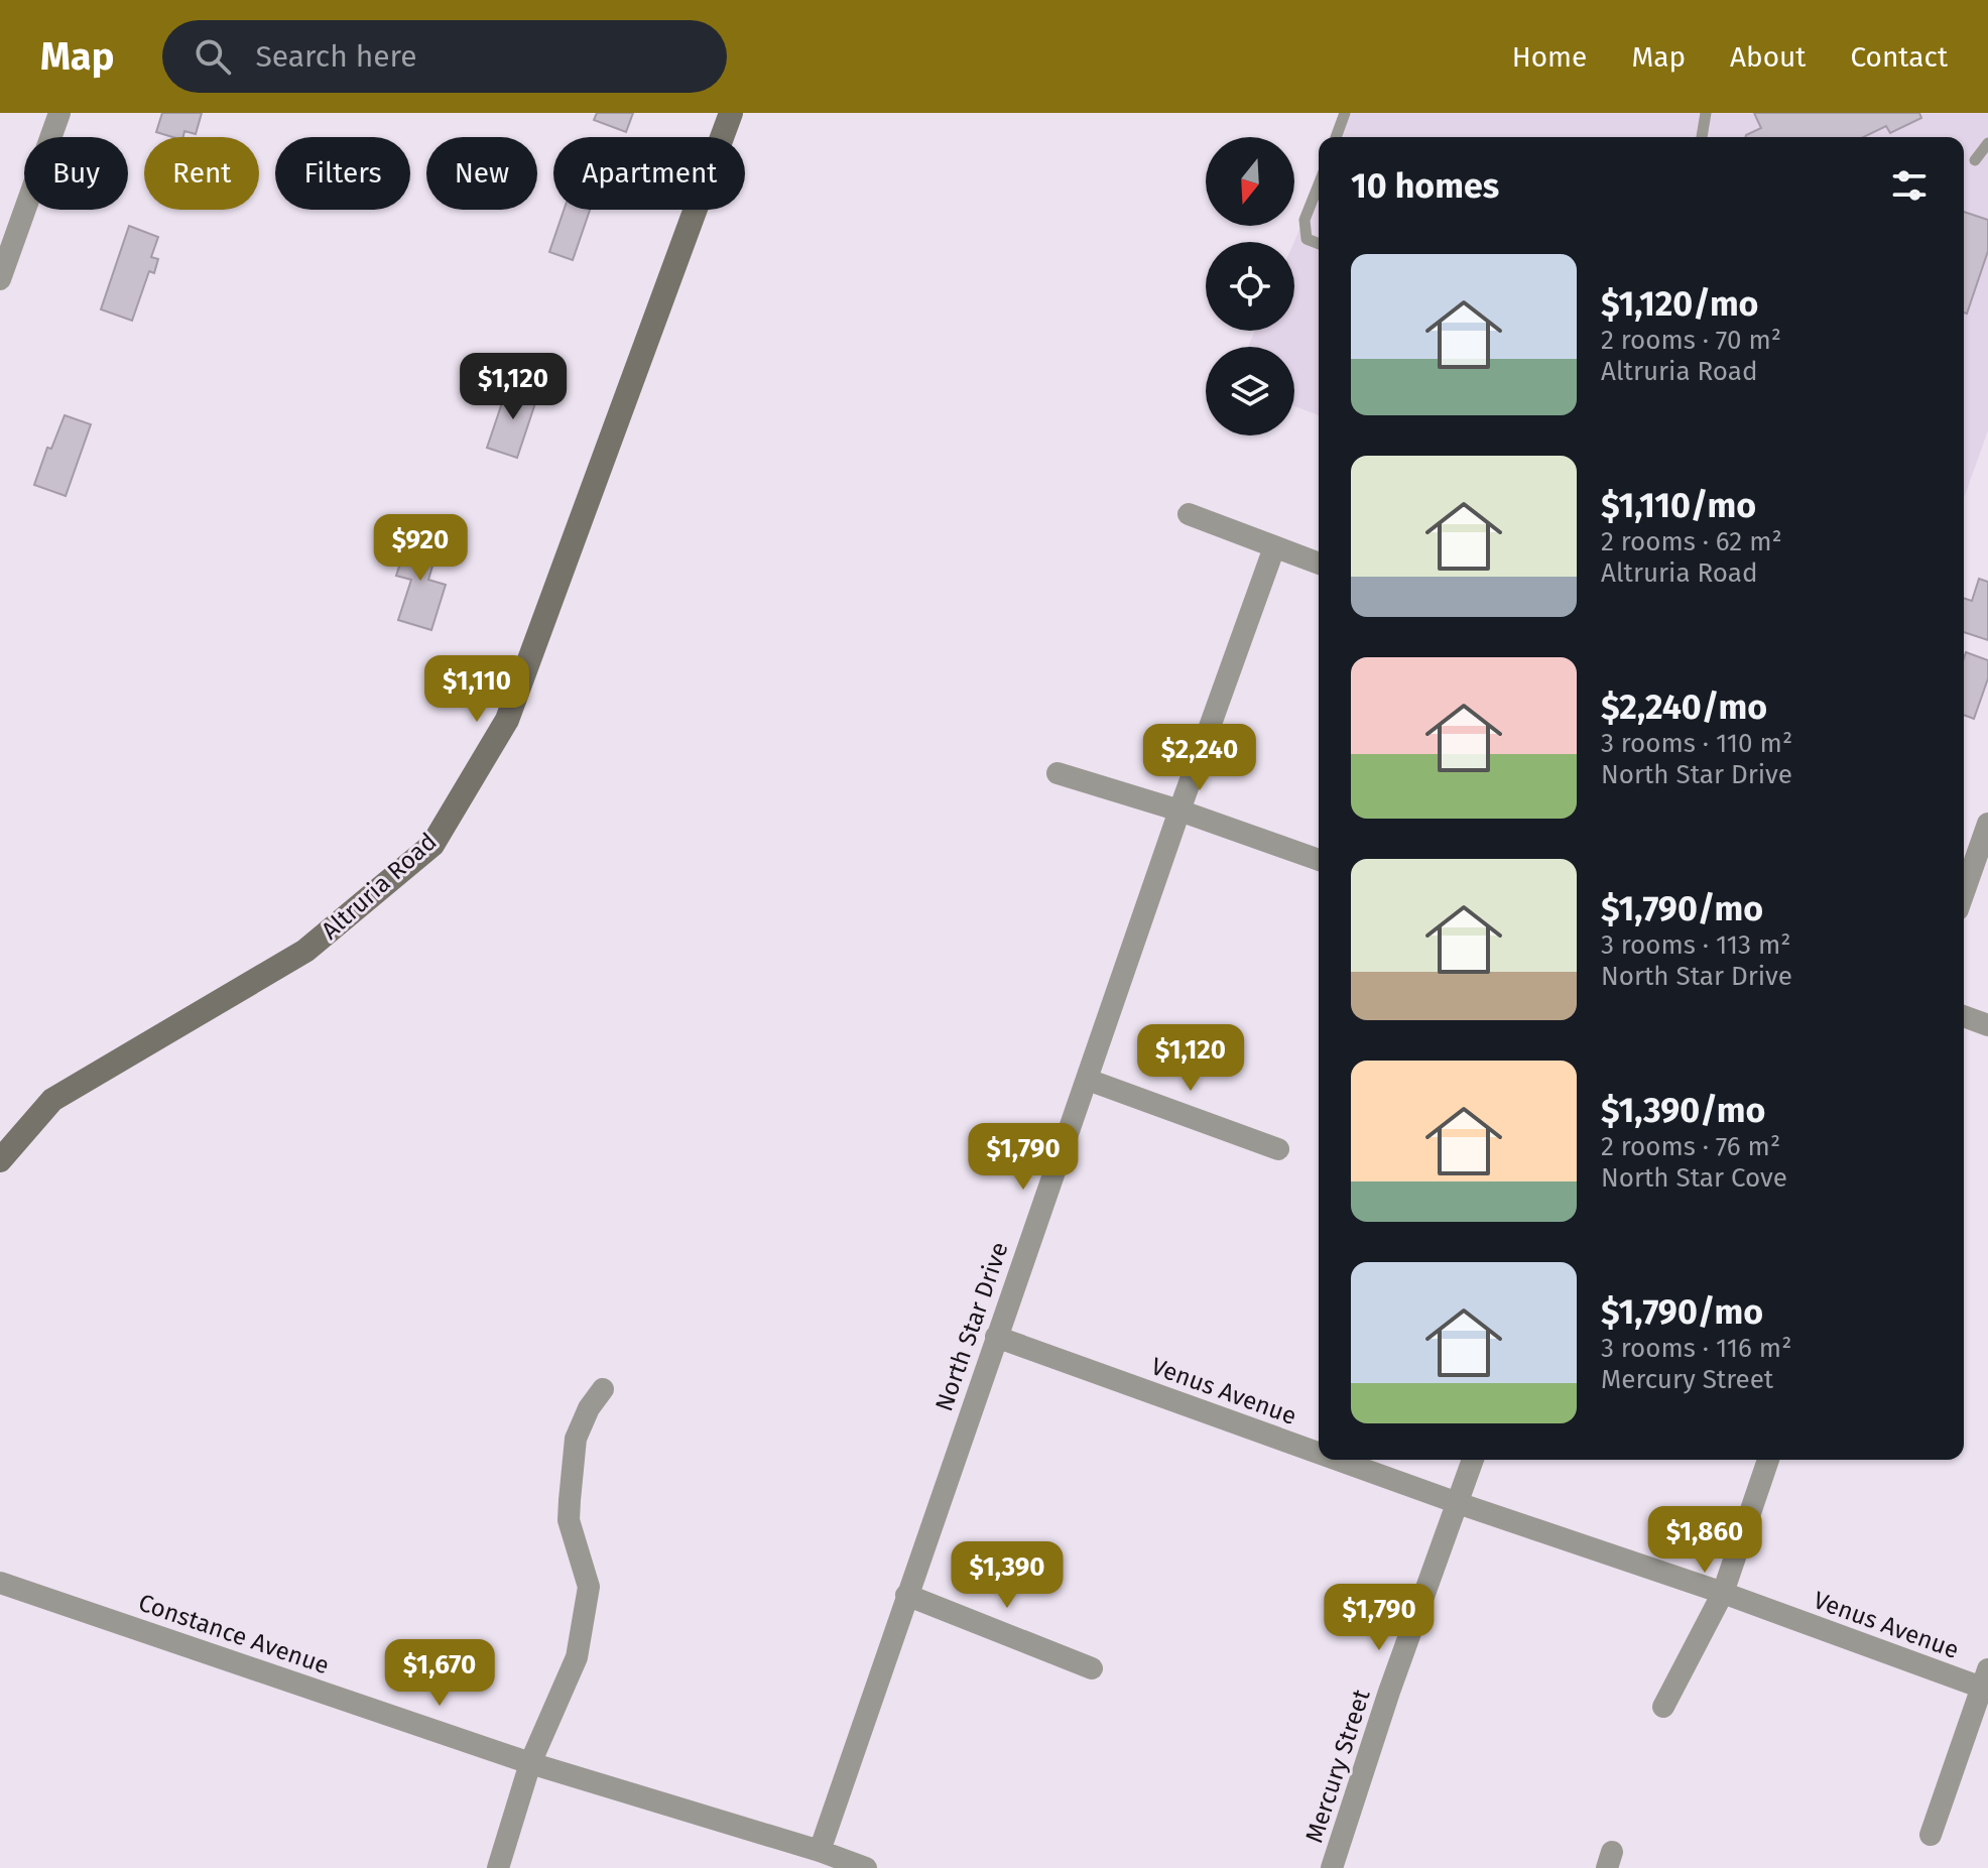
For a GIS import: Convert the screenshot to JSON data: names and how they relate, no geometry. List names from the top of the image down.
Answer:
{
  "streets": {
    "street": [
      "Altruria Road",
      "North Star Drive",
      "Venus Avenue",
      "Constance Avenue",
      "Mercury Street"
    ]
  },
  "crossings": [
    ["North Star Drive", "Venus Avenue"],
    ["North Star Drive", "Constance Avenue"],
    ["Venus Avenue", "Mercury Street"]
  ],
  "north": "bottom",
  "page": {
    "header": "Map",
    "search": "Search here",
    "nav": [
      "Home",
      "Map",
      "About",
      "Contact"
    ],
    "chip": [
      "Buy",
      "Rent",
      "Filters",
      "New",
      "Apartment"
    ],
    "heading": "10 homes",
    "list": [
      {
        "name": "$1,120/mo",
        "note": "2 rooms · 70 m² · Altruria Road"
      },
      {
        "name": "$1,110/mo",
        "note": "2 rooms · 62 m² · Altruria Road"
      },
      {
        "name": "$2,240/mo",
        "note": "3 rooms · 110 m² · North Star Drive"
      },
      {
        "name": "$1,790/mo",
        "note": "3 rooms · 113 m² · North Star Drive"
      },
      {
        "name": "$1,390/mo",
        "note": "2 rooms · 76 m² · North Star Cove"
      },
      {
        "name": "$1,790/mo",
        "note": "3 rooms · 116 m² · Mercury Street"
      }
    ],
    "price": [
      "$1,120",
      "$920",
      "$1,110",
      "$2,240",
      "$1,120",
      "$1,790",
      "$1,860",
      "$1,390",
      "$1,790",
      "$1,670"
    ]
  }
}
